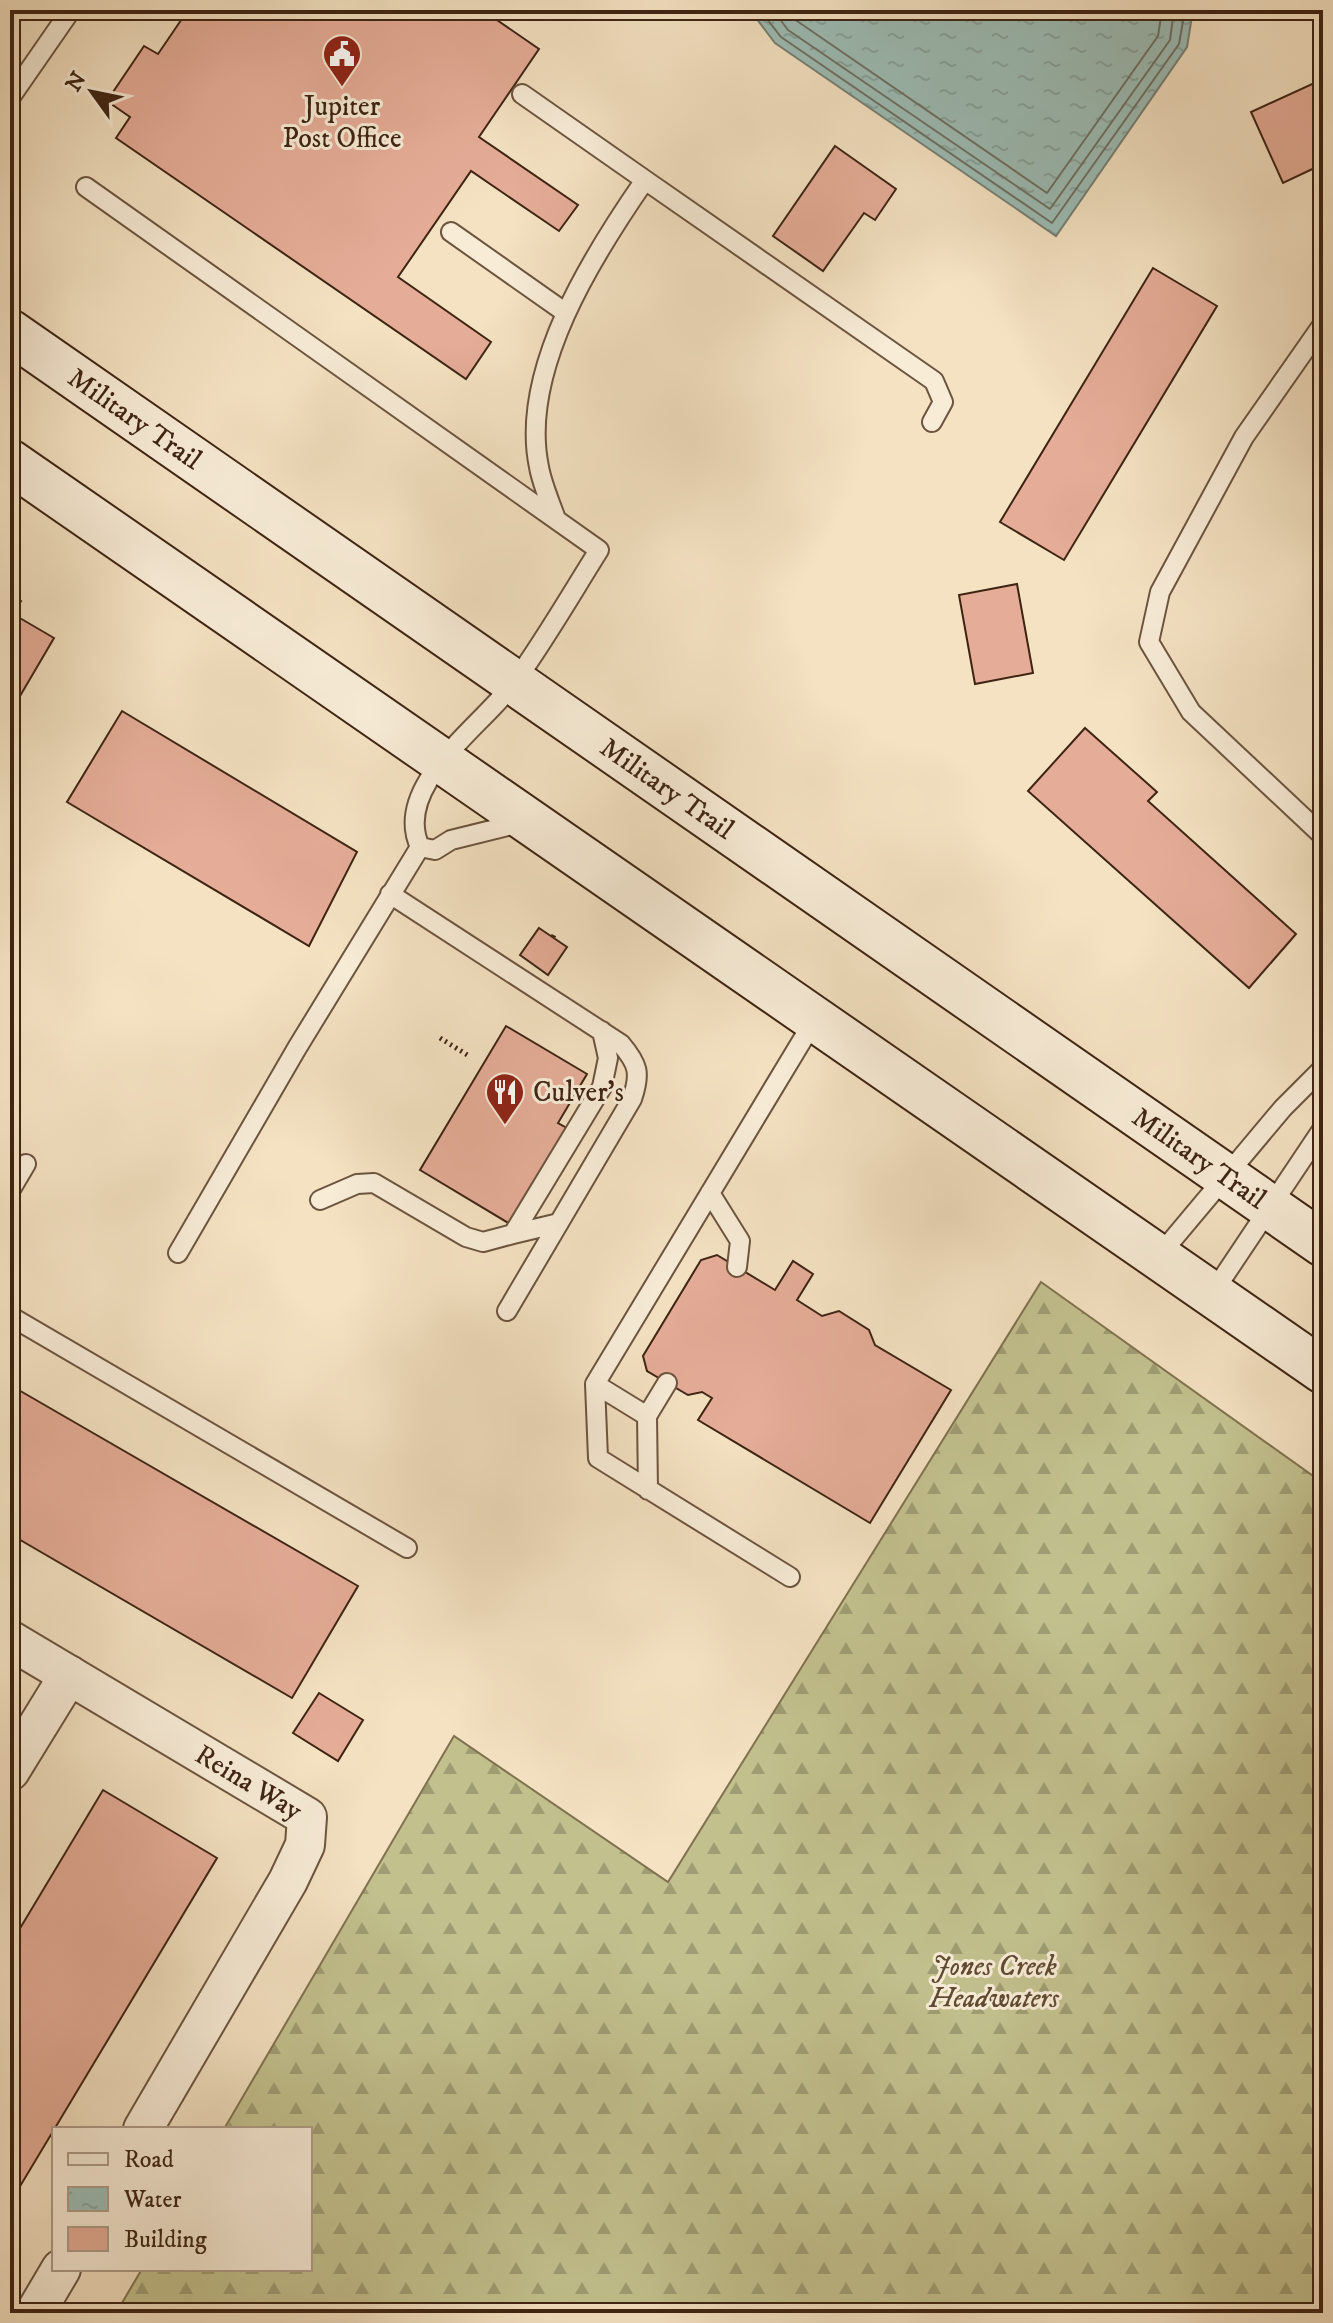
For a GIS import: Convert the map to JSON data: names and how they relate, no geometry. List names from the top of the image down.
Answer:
{
  "streets": {
    "main road": ["Military Trail"],
    "street": ["Reina Way"]
  },
  "parks": ["Jones Creek Headwaters"],
  "places": {
    "public building": ["Jupiter Post Office"],
    "restaurant": ["Culver's"]
  },
  "legend": ["Road", "Water", "Building"],
  "north": "top left"
}
